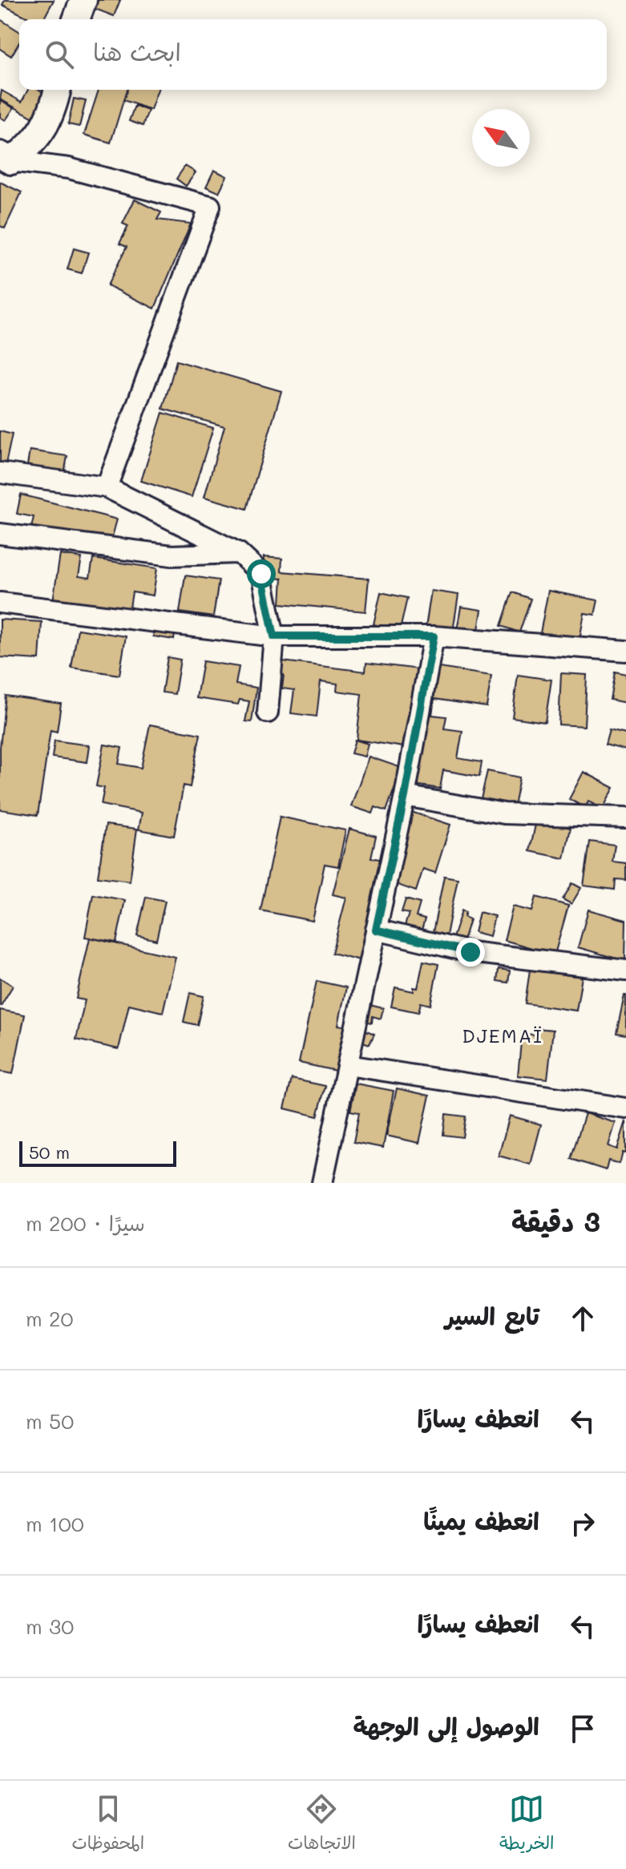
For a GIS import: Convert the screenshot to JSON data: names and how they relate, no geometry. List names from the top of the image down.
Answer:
{
  "districts": ["DJEMAÏ"],
  "scale_bar": "50 m",
  "north": "top left",
  "page": {
    "search": "ابحث هنا",
    "scale": "50 m",
    "heading": ["3 دقيقة", "سيرًا · 200 m"],
    "list": [
      ["تابع السير", "20 m"],
      ["انعطف يسارًا", "50 m"],
      ["انعطف يمينًا", "100 m"],
      ["انعطف يسارًا", "30 m"],
      "الوصول إلى الوجهة"
    ],
    "nav": ["الخريطة", "الاتجاهات", "المحفوظات"]
  }
}
